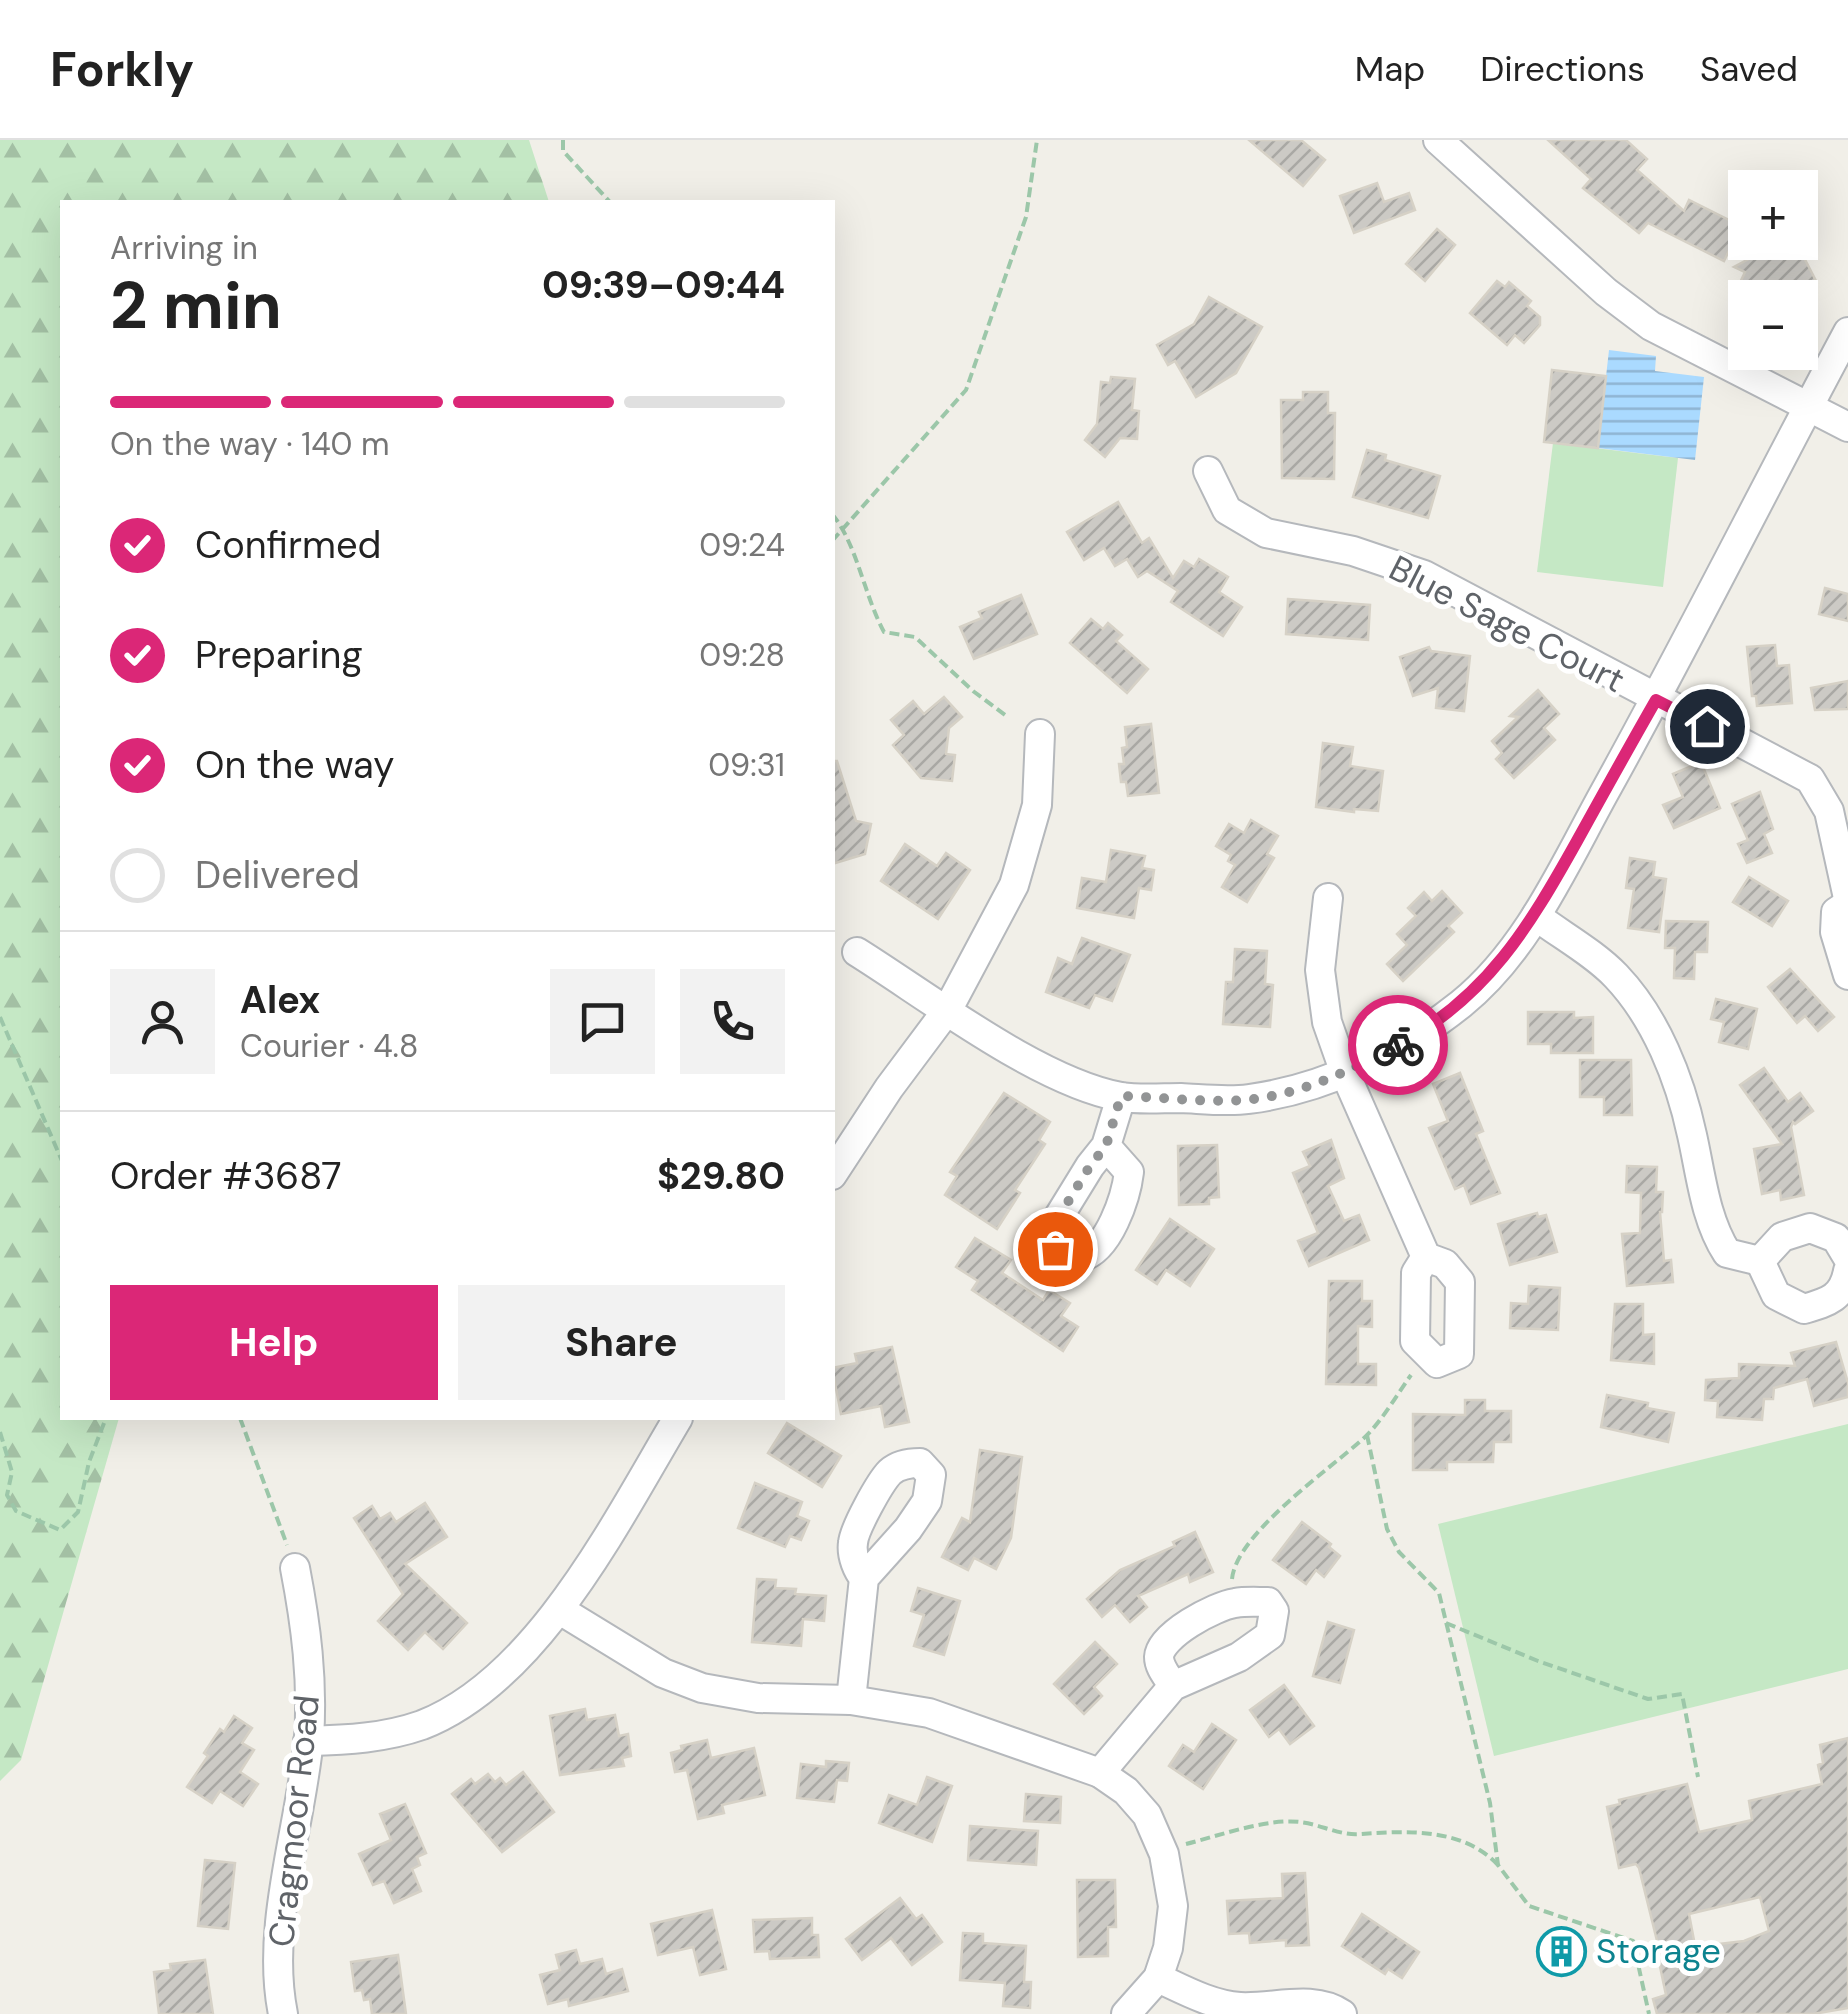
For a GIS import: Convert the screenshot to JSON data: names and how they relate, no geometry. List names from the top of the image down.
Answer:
{
  "streets": {
    "street": ["Blue Sage Court", "Cragmoor Road"]
  },
  "places": {
    "building": ["Storage"]
  },
  "page": {
    "header": "Forkly",
    "nav": ["Map", "Directions", "Saved"],
    "map_buttons": ["+", "−"],
    "heading": ["2 min", "Arriving in", "09:39–09:44"],
    "panel": [
      "Alex",
      "Courier · 4.8",
      "Order #3687",
      "$29.80"
    ],
    "bar": "On the way · 140 m",
    "list": [
      ["Confirmed", "09:24"],
      ["Preparing", "09:28"],
      ["On the way", "09:31"],
      "Delivered"
    ],
    "buttons": ["Help", "Share"]
  }
}
